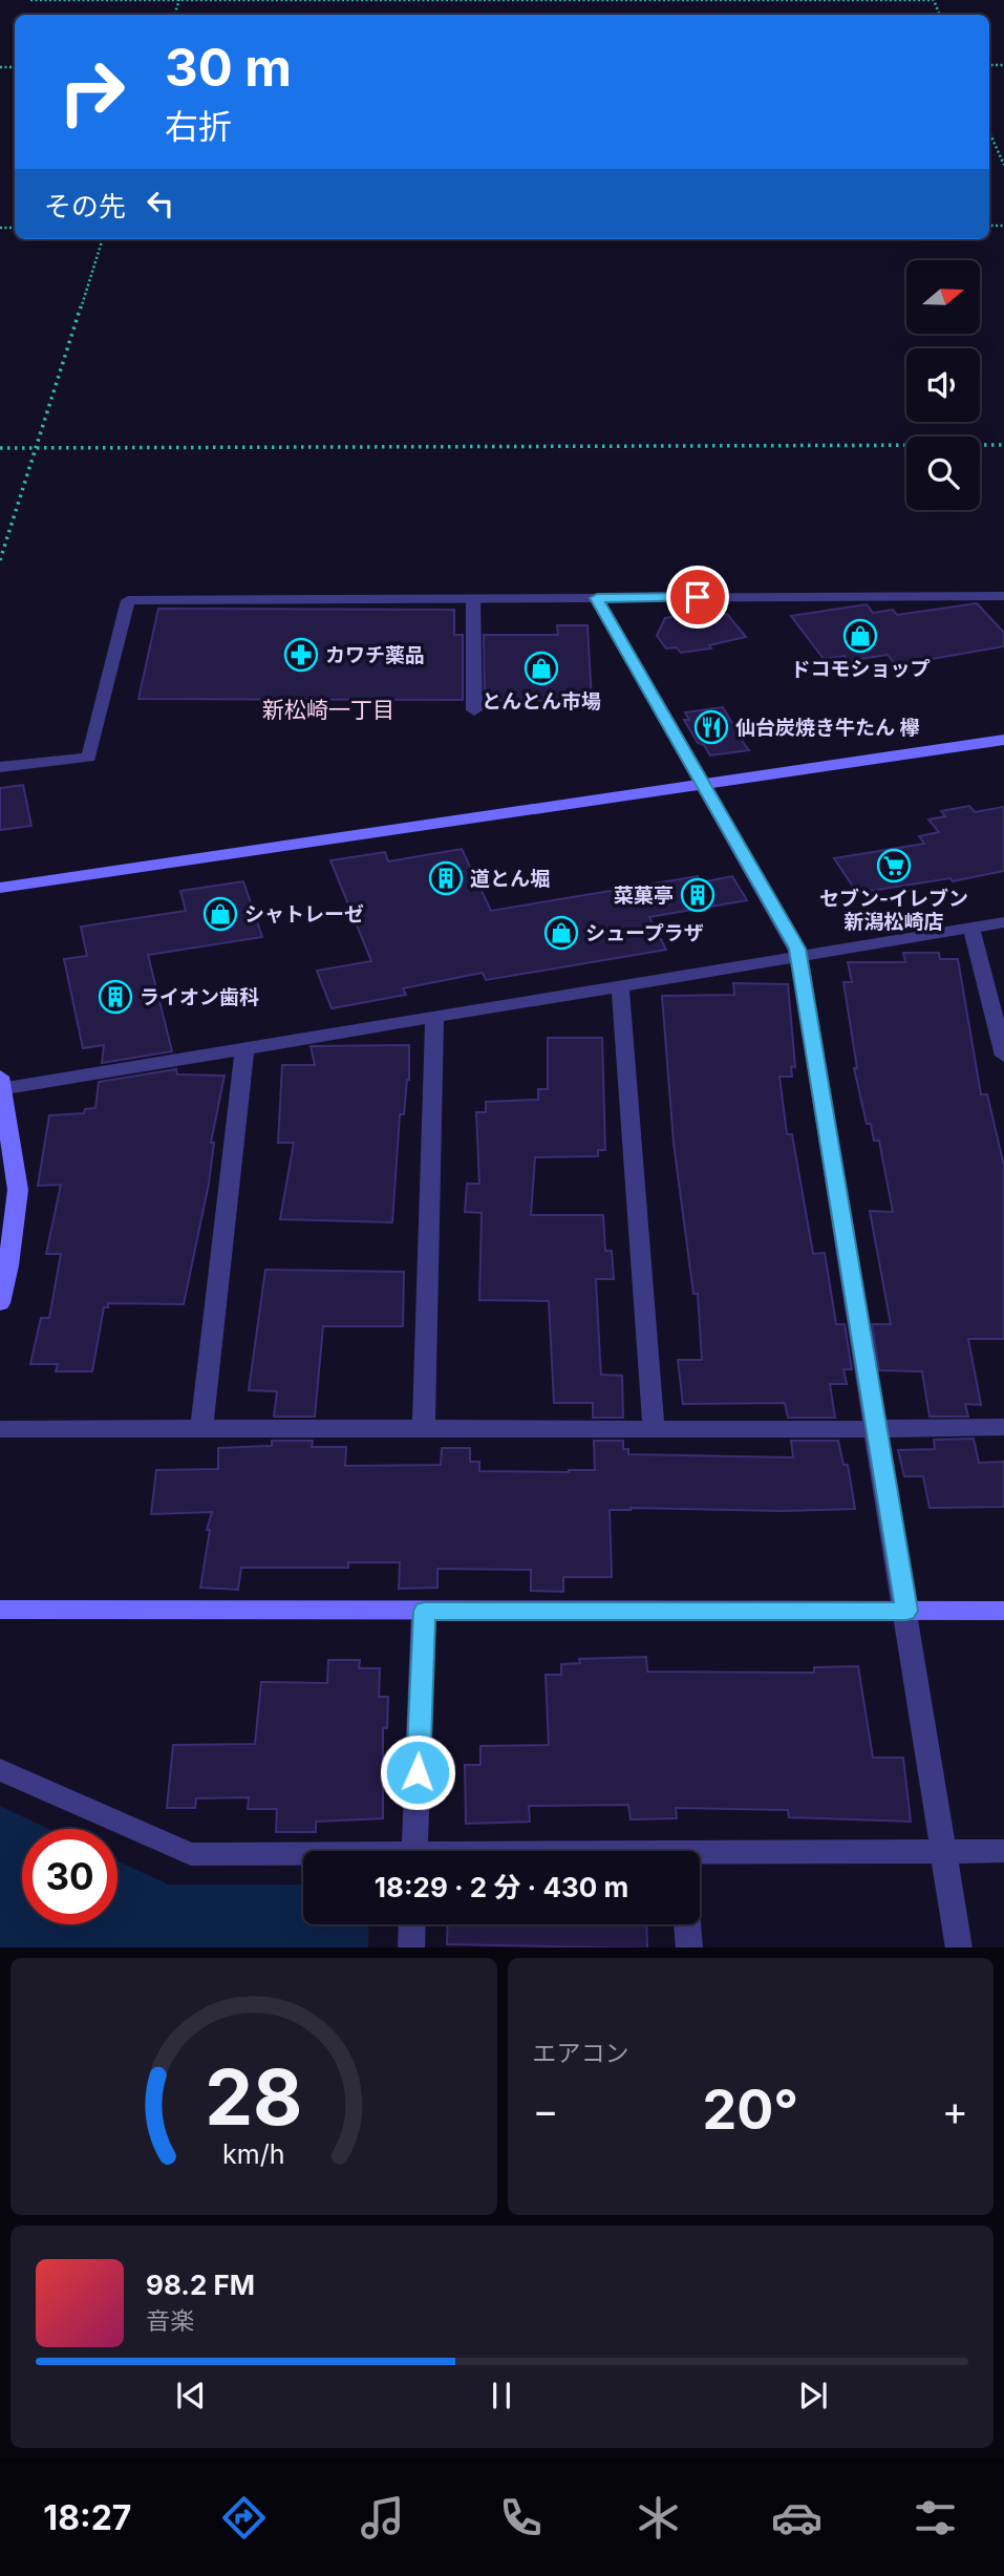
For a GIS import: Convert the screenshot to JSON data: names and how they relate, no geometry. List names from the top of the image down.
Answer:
{
  "districts": ["新松崎一丁目"],
  "places": {
    "shop": [
      "ドコモショップ",
      "とんとん市場",
      "シャトレーゼ",
      "シュープラザ"
    ],
    "pharmacy": ["カワチ薬品"],
    "restaurant": ["仙台炭焼き牛たん 欅"],
    "supermarket": ["セブン-イレブン 新潟松崎店"],
    "building": ["道とん堀", "菜菓亭", "ライオン歯科"]
  },
  "north": "right",
  "page": {
    "turn": ["30 m", "右折"],
    "then": "その先",
    "limit": "30",
    "trip": "18:29 · 2 分 · 430 m",
    "tile": "エアコン",
    "heat": ["−", "20°", "+"],
    "song": ["98.2 FM", "音楽"],
    "tabs": "18:27",
    "gauge": ["28", "km/h"]
  }
}
